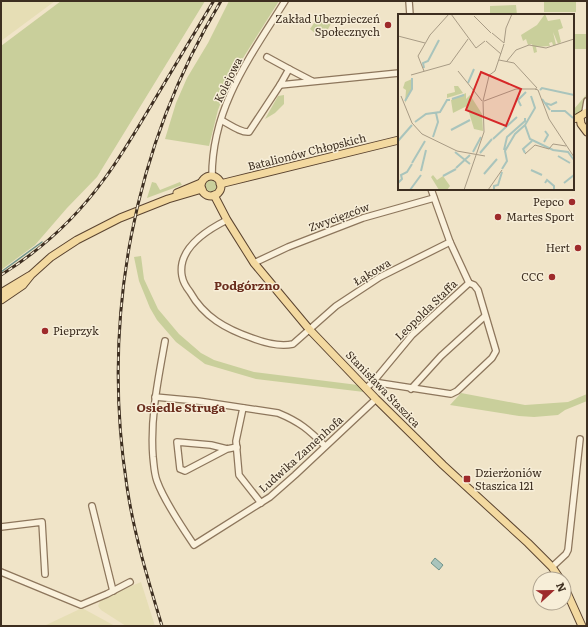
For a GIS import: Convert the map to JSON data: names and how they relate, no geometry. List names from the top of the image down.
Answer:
{
  "streets": {
    "main road": ["Batalionów Chłopskich", "Stanisława Staszica"],
    "street": [
      "Kolejowa",
      "Zwycięzców",
      "Łąkowa",
      "Leopolda Staffa",
      "Ludwika Zamenhofa"
    ]
  },
  "crossings": [
    ["Kolejowa", "Batalionów Chłopskich"],
    ["Kolejowa", "Stanisława Staszica"],
    ["Batalionów Chłopskich", "Stanisława Staszica"],
    ["Zwycięzców", "Stanisława Staszica"],
    ["Łąkowa", "Stanisława Staszica"],
    ["Leopolda Staffa", "Stanisława Staszica"],
    ["Stanisława Staszica", "Ludwika Zamenhofa"]
  ],
  "districts": ["Podgórzno", "Osiedle Struga"],
  "places": {
    "other": [
      "Zakład Ubezpieczeń Społecznych",
      "Pepco",
      "Martes Sport",
      "Hert",
      "CCC",
      "Pieprzyk"
    ],
    "transit": ["Dzierżoniów Staszica 121"]
  },
  "north": "right"
}
